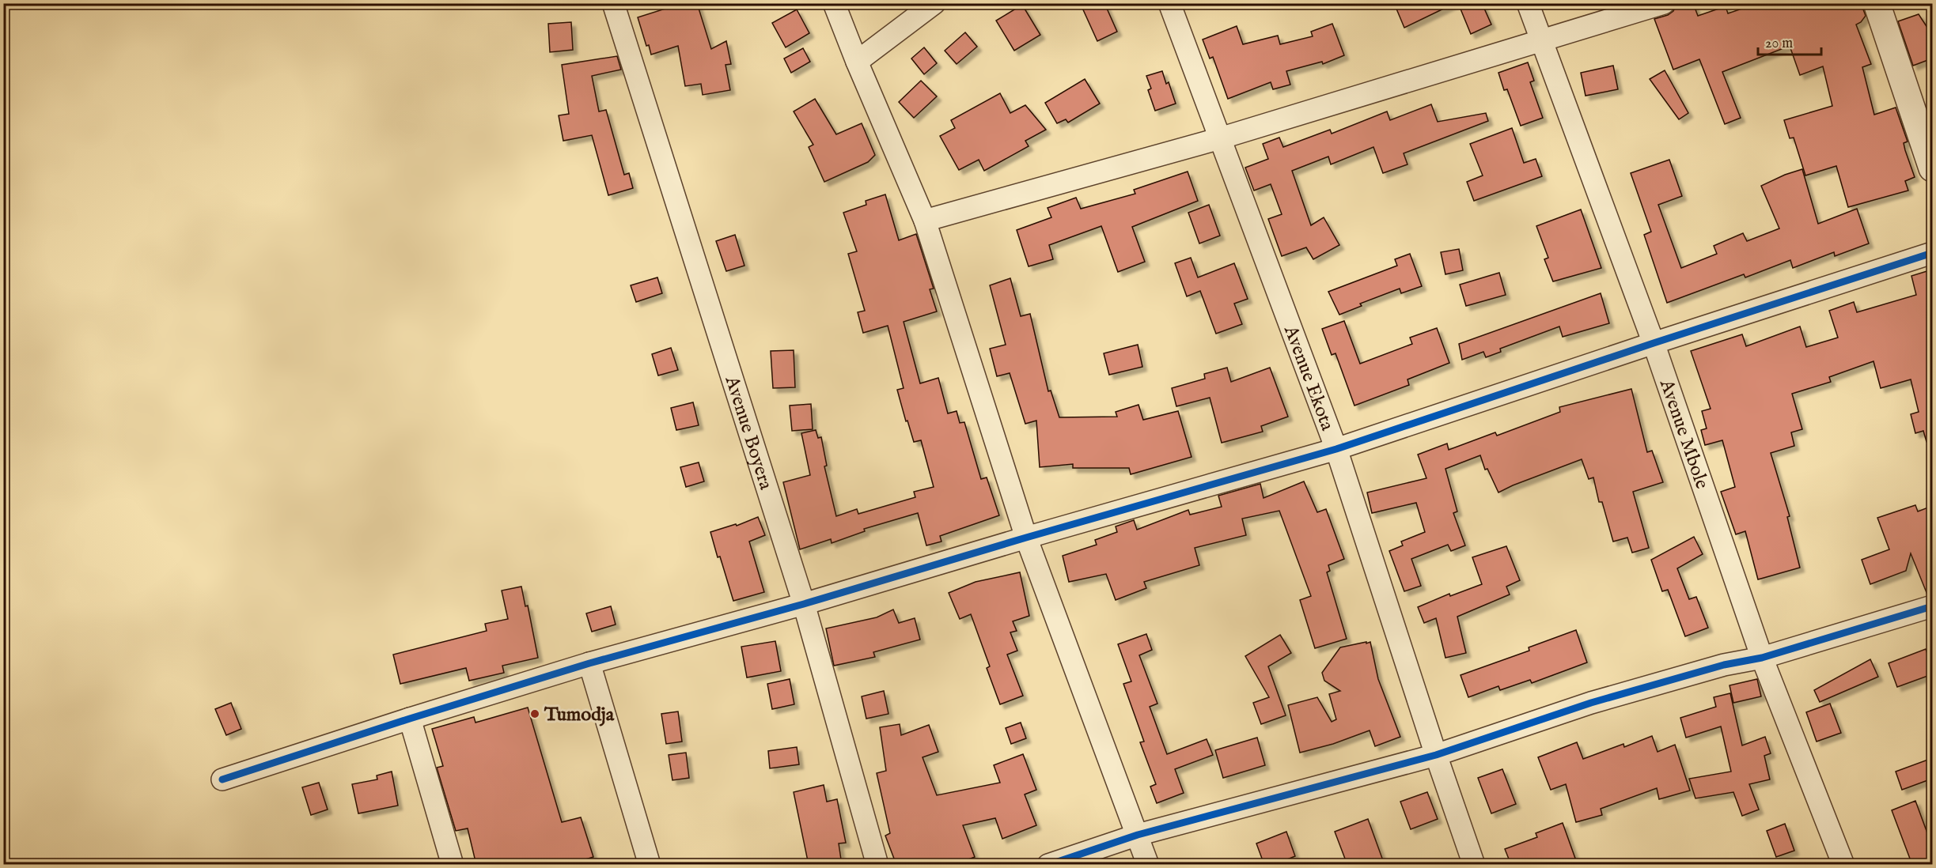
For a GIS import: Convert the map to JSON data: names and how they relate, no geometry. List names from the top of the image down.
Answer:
{
  "streets": {
    "street": ["Avenue Ekota", "Avenue Boyera", "Avenue Mbole"]
  },
  "places": ["Tumodja"],
  "scale_bar": "20 m"
}
